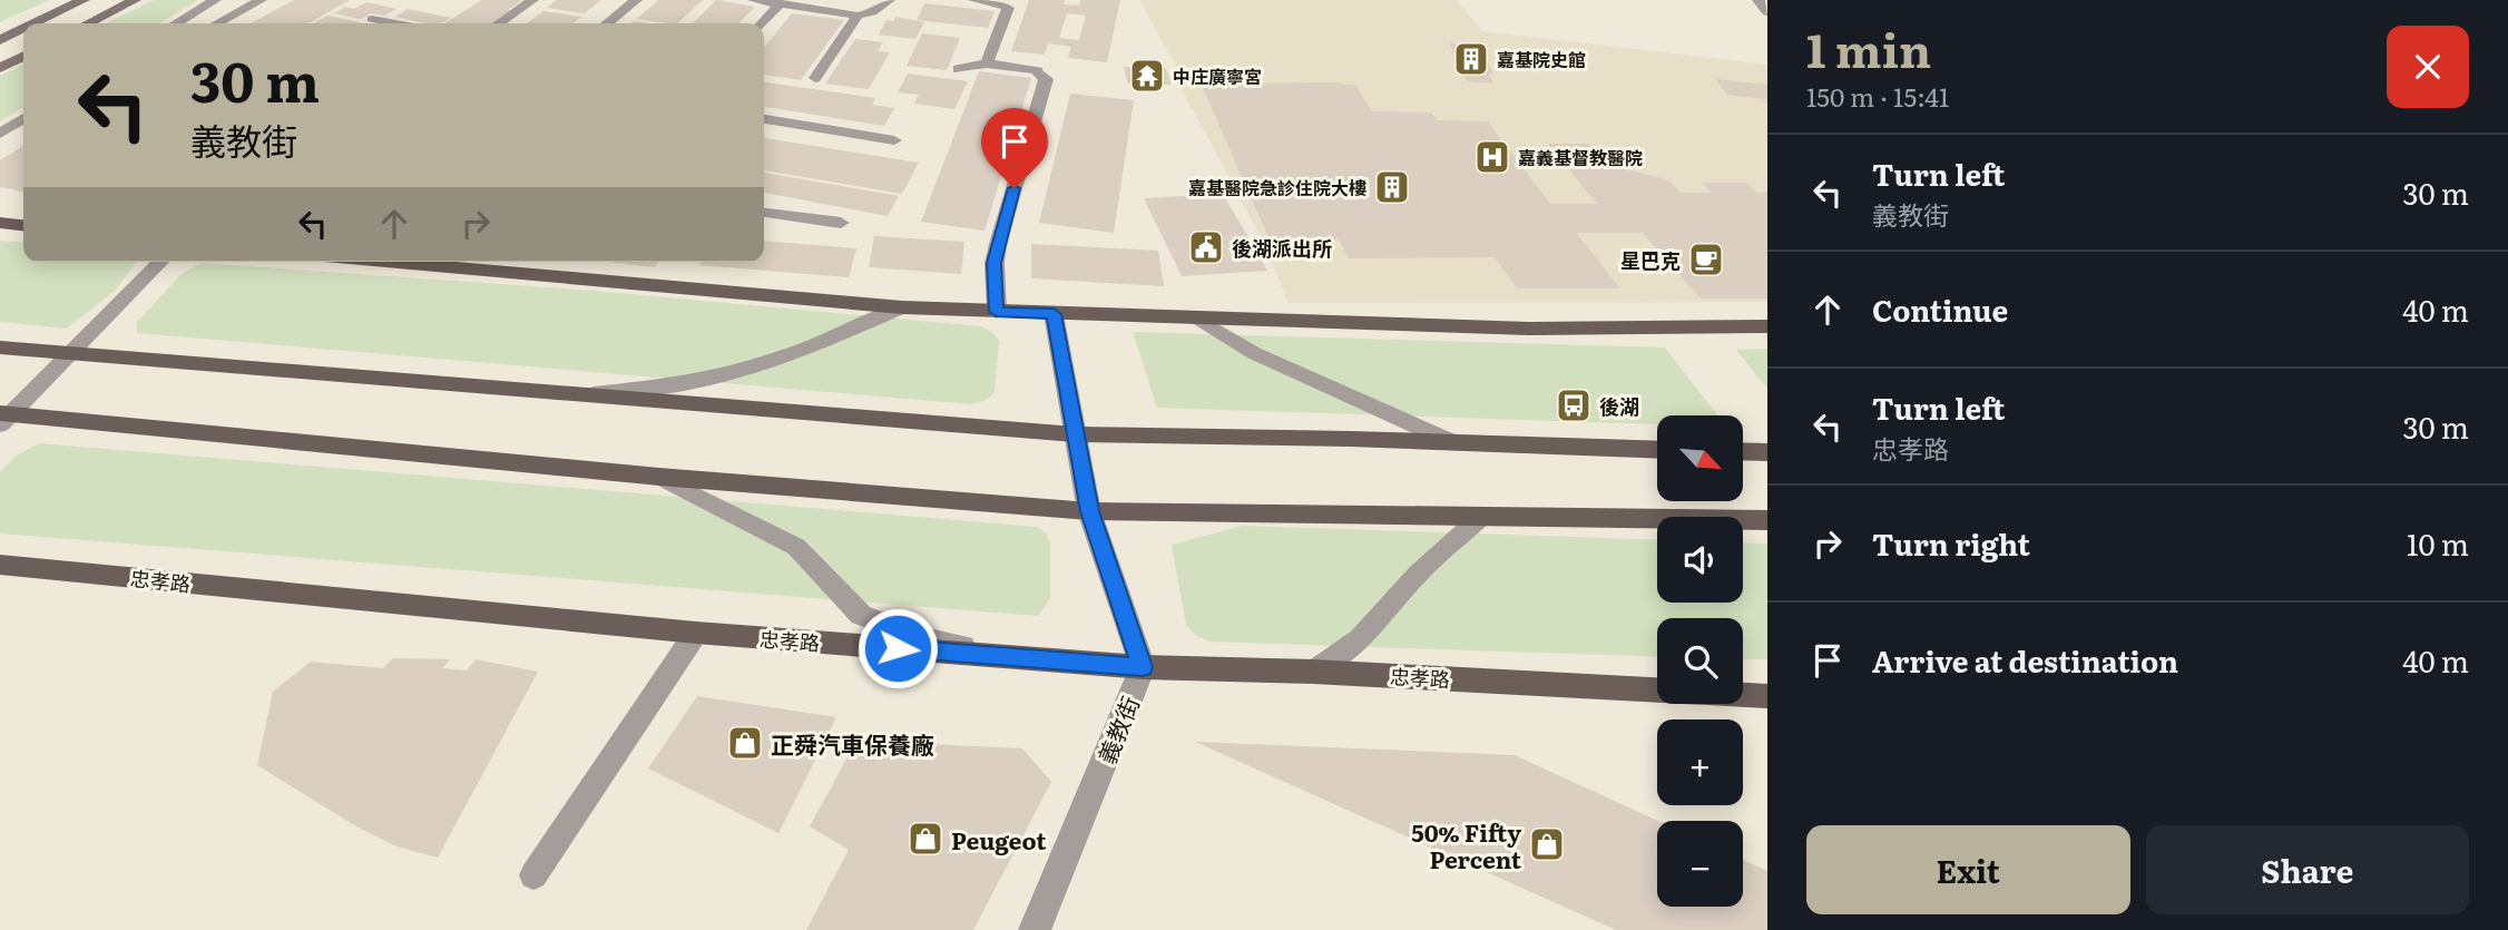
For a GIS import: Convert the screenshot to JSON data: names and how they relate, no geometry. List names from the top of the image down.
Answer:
{
  "streets": {
    "main road": ["忠孝路"],
    "street": ["義教街"]
  },
  "crossings": [
    ["忠孝路", "義教街"]
  ],
  "places": {
    "building": ["嘉基院史館", "嘉基醫院急診住院大樓"],
    "temple": ["中庄廣寧宮"],
    "hospital": ["嘉義基督教醫院"],
    "public building": ["後湖派出所"],
    "cafe": ["星巴克"],
    "bus stop": ["後湖"],
    "shop": ["正舜汽車保養廠", "Peugeot", "50% Fifty Percent"]
  },
  "north": "bottom right",
  "page": {
    "heading": ["1 min", "150 m · 15:41"],
    "turn": ["30 m", "義教街"],
    "list": [
      {
        "name": "Turn left",
        "note": "義教街",
        "value": "30 m"
      },
      {
        "name": "Continue",
        "value": "40 m"
      },
      {
        "name": "Turn left",
        "note": "忠孝路",
        "value": "30 m"
      },
      {
        "name": "Turn right",
        "value": "10 m"
      },
      {
        "name": "Arrive at destination",
        "value": "40 m"
      }
    ],
    "map_buttons": ["+", "−"],
    "buttons": ["Exit", "Share"]
  }
}
